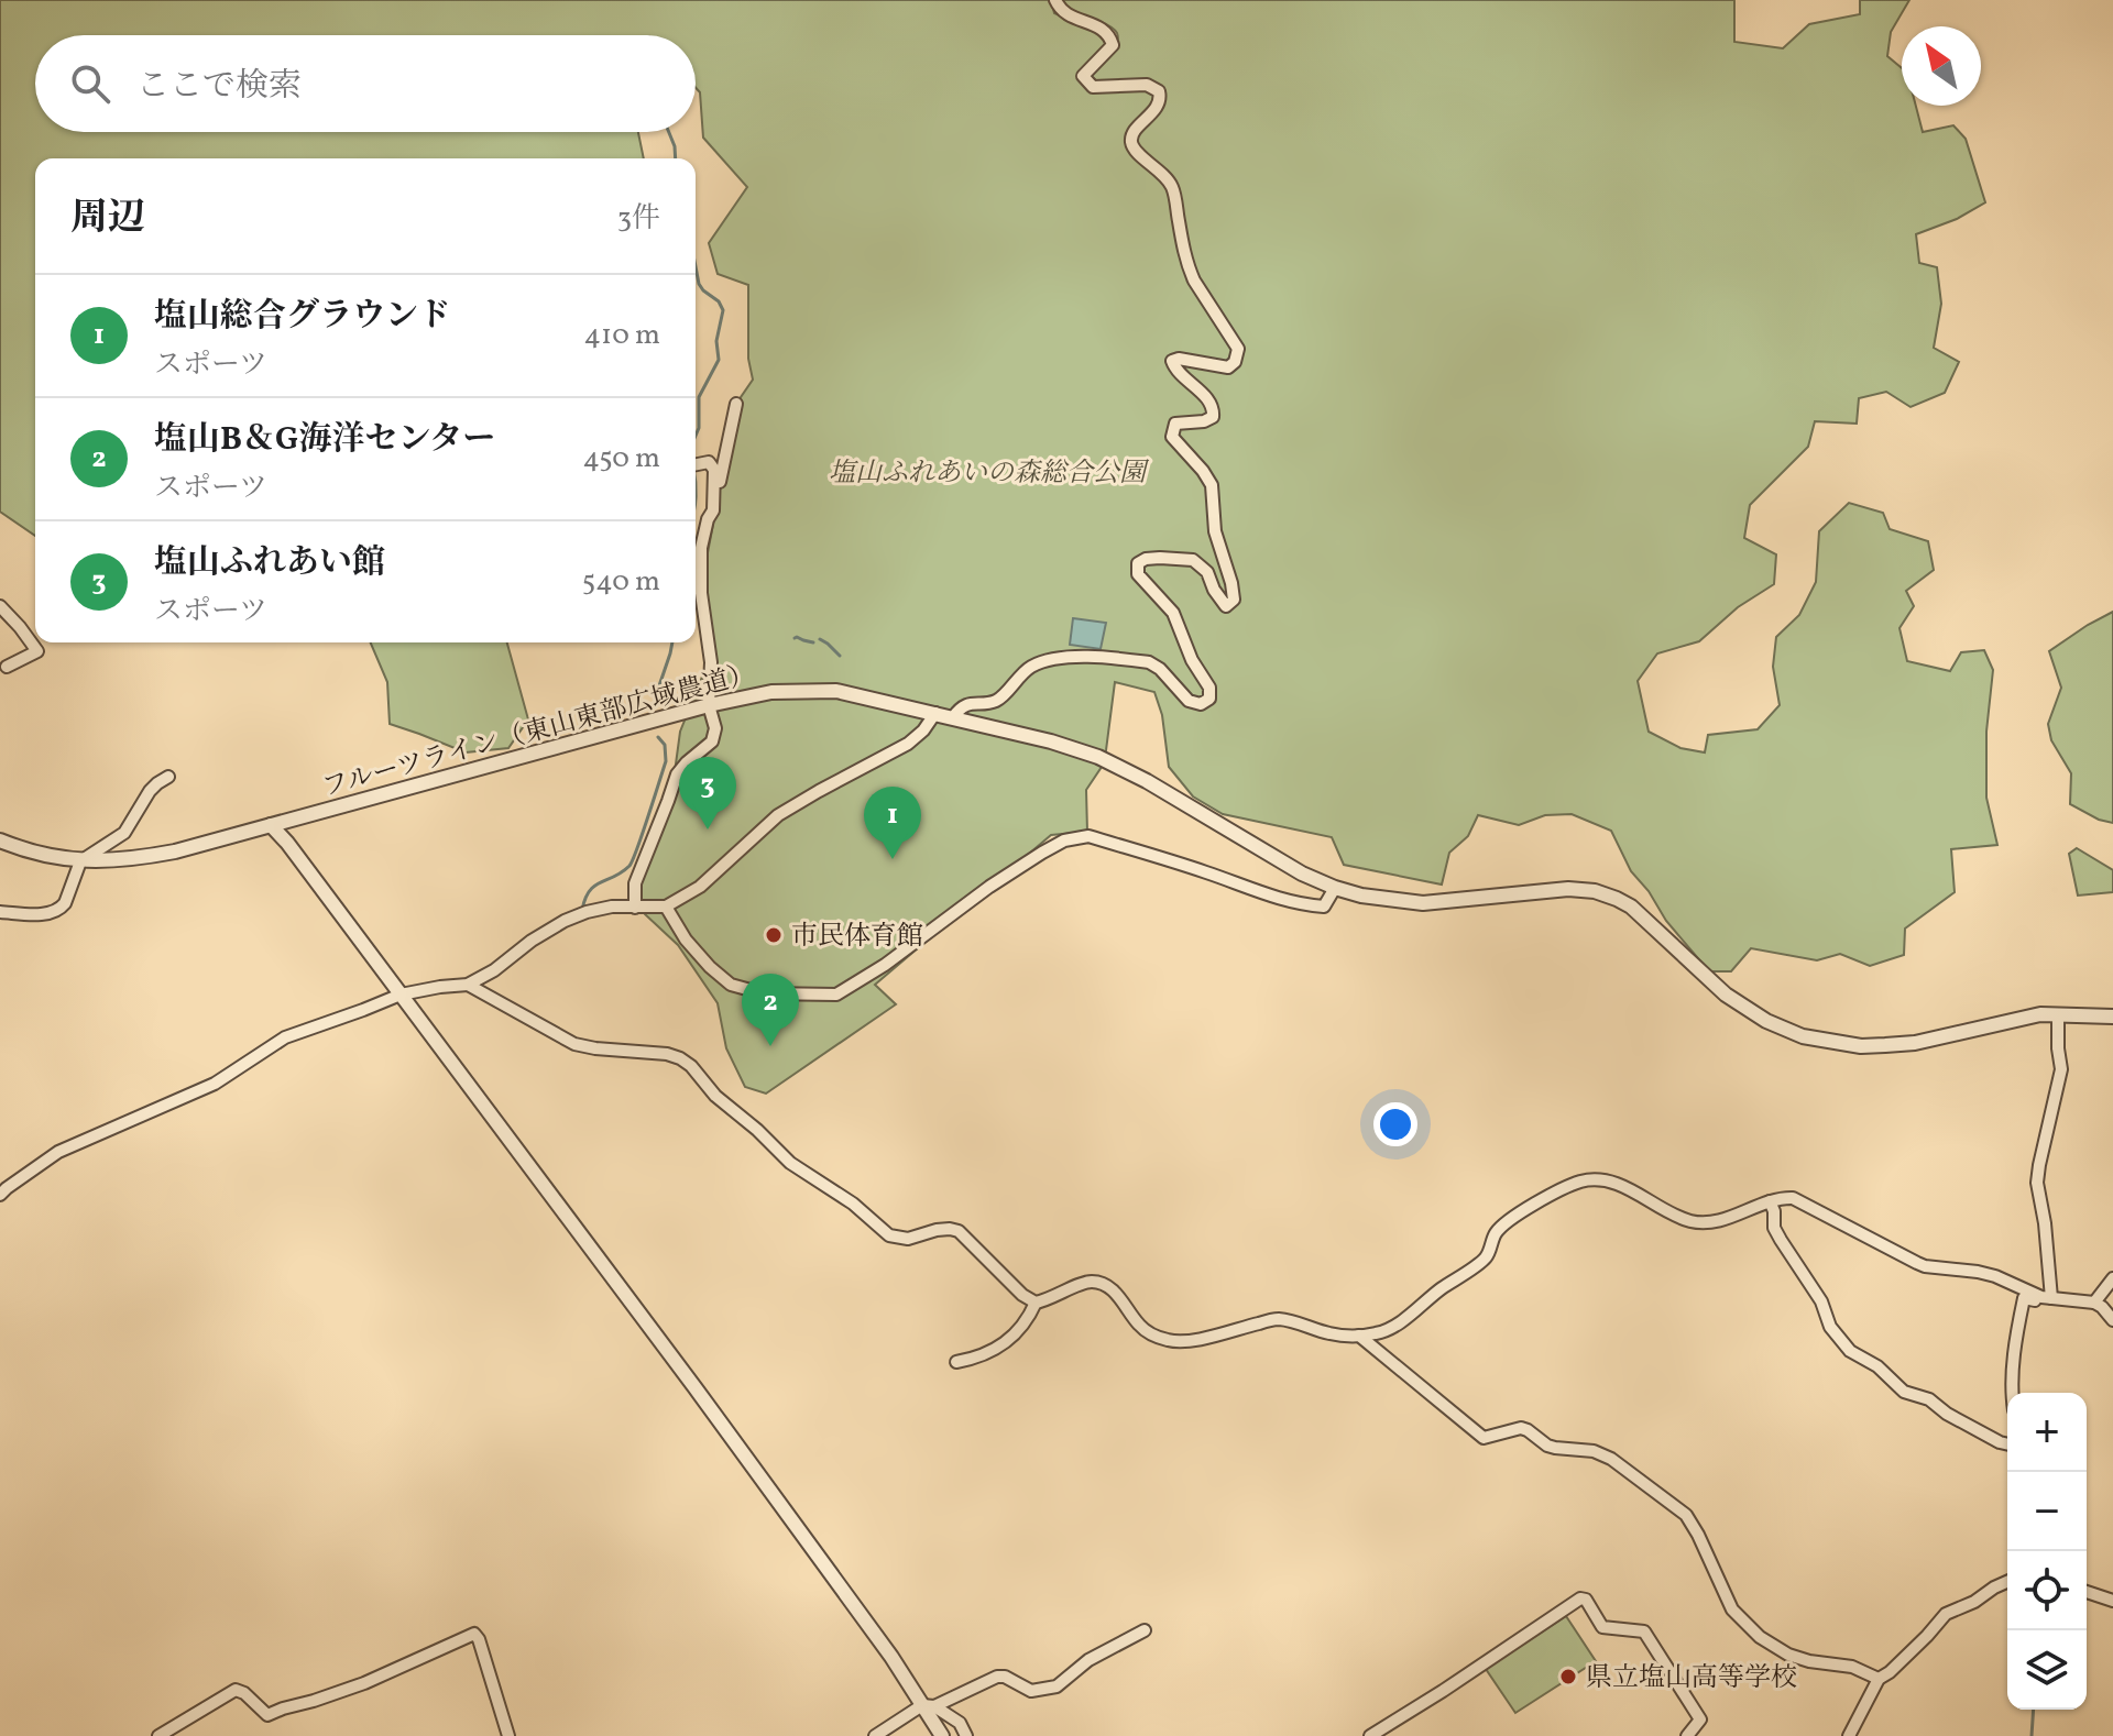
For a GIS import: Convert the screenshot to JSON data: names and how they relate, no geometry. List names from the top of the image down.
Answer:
{
  "streets": {
    "street": ["フルーツライン（東山東部広域農道）"]
  },
  "parks": ["塩山ふれあいの森総合公園"],
  "places": ["市民体育館", "県立塩山高等学校"],
  "north": "top left",
  "page": {
    "search": "ここで検索",
    "heading": ["周辺", "3件"],
    "list": [
      {
        "mark": "1",
        "name": "塩山総合グラウンド",
        "note": "スポーツ",
        "value": "410 m"
      },
      {
        "mark": "2",
        "name": "塩山B＆G海洋センター",
        "note": "スポーツ",
        "value": "450 m"
      },
      {
        "mark": "3",
        "name": "塩山ふれあい館",
        "note": "スポーツ",
        "value": "540 m"
      }
    ],
    "pins": ["3", "1", "2"],
    "map_buttons": ["+", "−"]
  }
}
